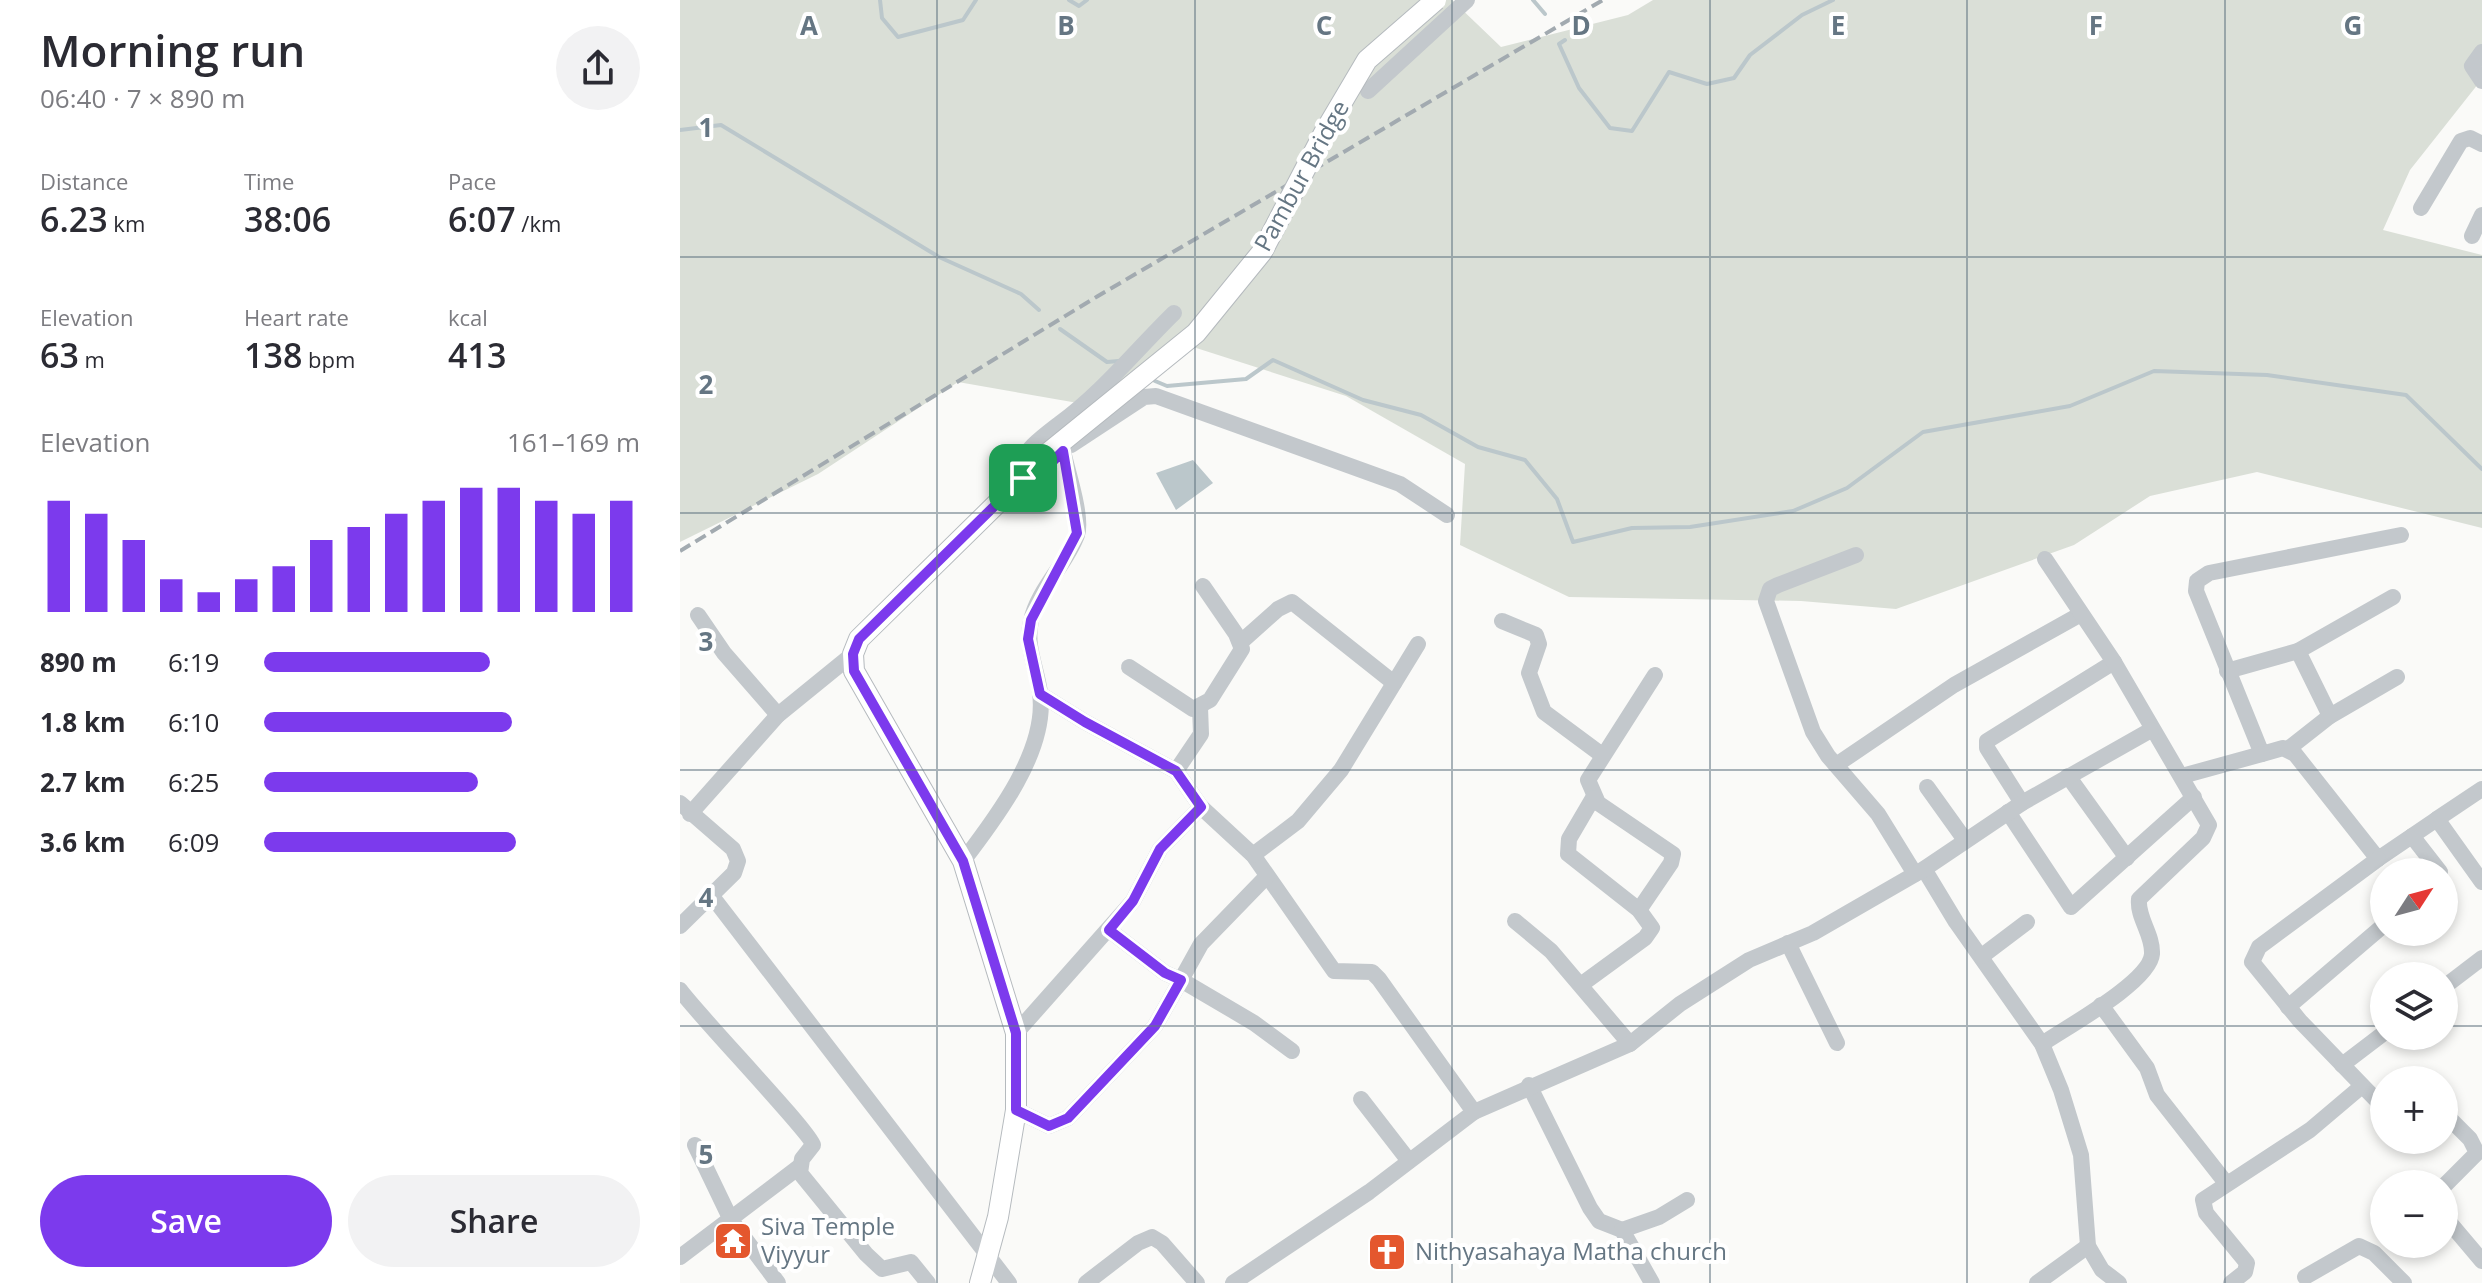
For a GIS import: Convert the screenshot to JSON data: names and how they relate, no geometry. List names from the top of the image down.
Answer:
{
  "streets": {
    "main road": ["Pambur Bridge"]
  },
  "places": {
    "temple": ["Siva Temple Viyyur"],
    "church": ["Nithyasahaya Matha church"]
  },
  "north": "top right",
  "page": {
    "heading": ["Morning run", "06:40 · 7 × 890 m"],
    "stats": [
      ["Distance", "6.23 km"],
      ["Time", "38:06"],
      ["Pace", "6:07 /km"],
      ["Elevation", "63 m"],
      ["Heart rate", "138 bpm"],
      ["kcal", "413"]
    ],
    "chart": ["Elevation", "161–169 m"],
    "list": [
      {
        "name": "890 m",
        "note": "6:19"
      },
      {
        "name": "1.8 km",
        "note": "6:10"
      },
      {
        "name": "2.7 km",
        "note": "6:25"
      },
      {
        "name": "3.6 km",
        "note": "6:09"
      }
    ],
    "map_buttons": ["+", "−"],
    "buttons": ["Save", "Share"]
  },
  "grid": {
    "columns": [
      "A",
      "B",
      "C",
      "D",
      "E",
      "F",
      "G"
    ],
    "rows": [
      "1",
      "2",
      "3",
      "4",
      "5"
    ]
  }
}
